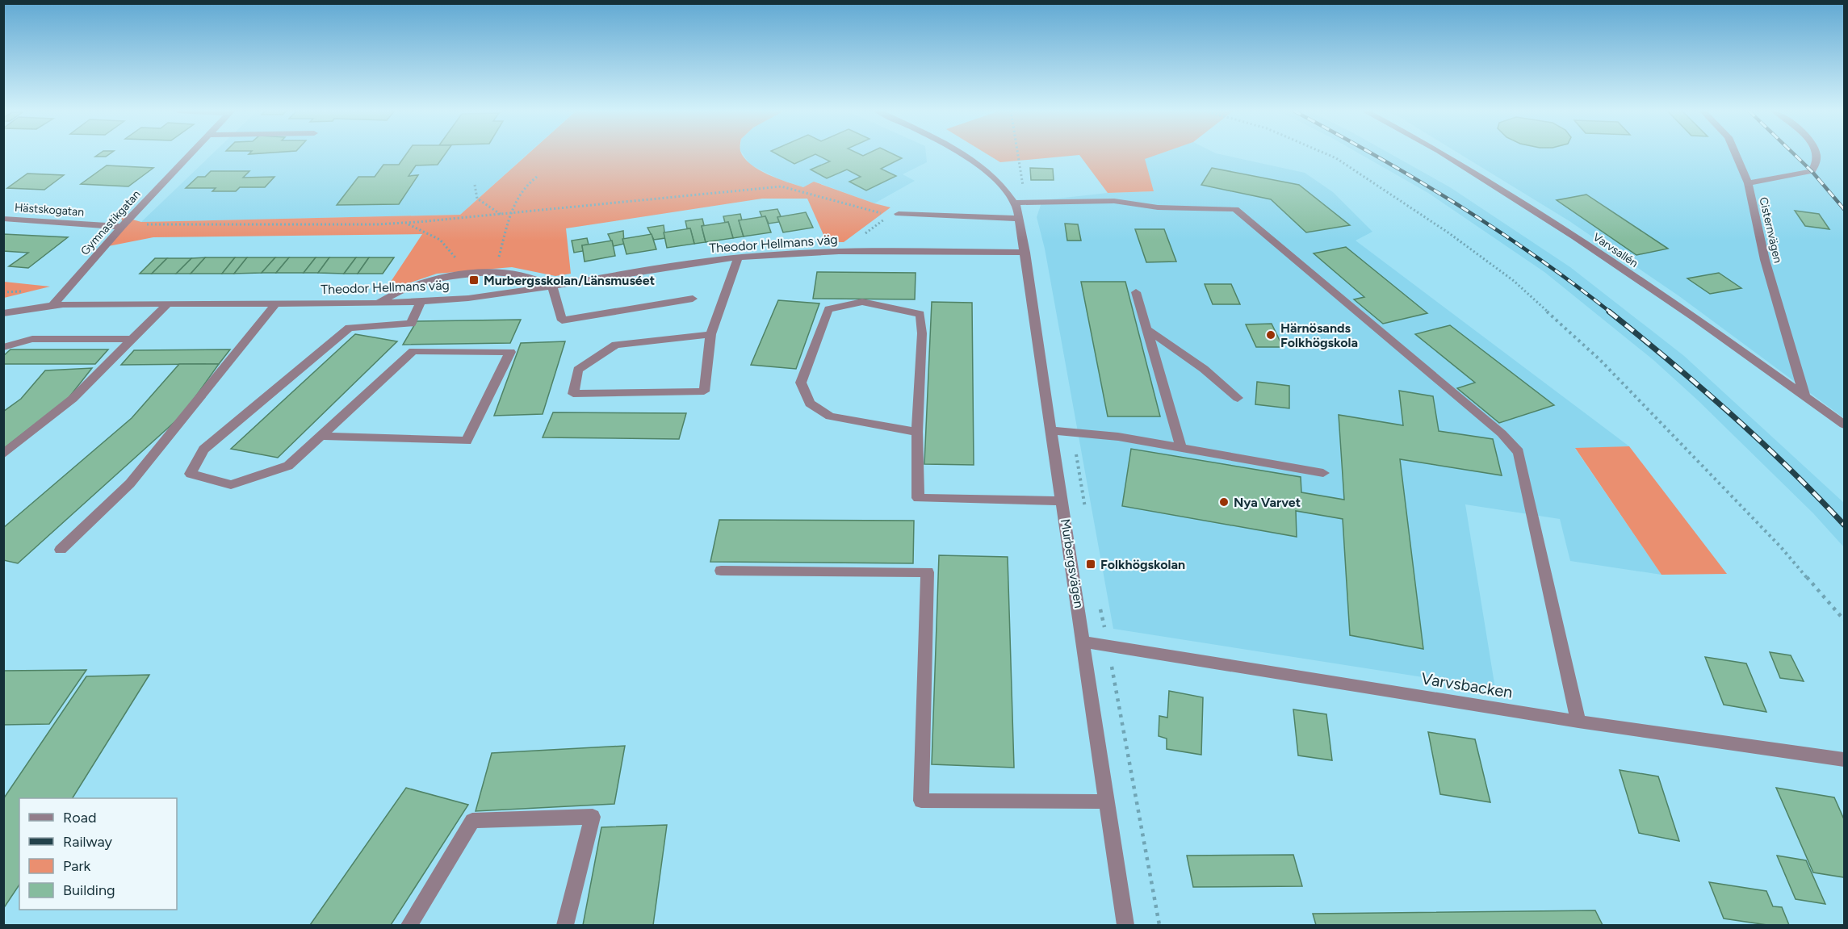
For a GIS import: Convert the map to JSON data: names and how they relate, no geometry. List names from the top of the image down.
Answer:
{
  "streets": {
    "street": [
      "Hästskogatan",
      "Gymnastikgatan",
      "Cisternvägen",
      "Theodor Hellmans väg",
      "Varvsallén",
      "Murbergsvägen",
      "Varvsbacken"
    ]
  },
  "crossings": [
    ["Hästskogatan", "Gymnastikgatan"],
    ["Gymnastikgatan", "Theodor Hellmans väg"],
    ["Cisternvägen", "Varvsallén"],
    ["Theodor Hellmans väg", "Murbergsvägen"],
    ["Murbergsvägen", "Varvsbacken"]
  ],
  "places": {
    "transit": ["Murbergsskolan/Länsmuséet", "Folkhögskolan"],
    "other": ["Härnösands Folkhögskola", "Nya Varvet"]
  },
  "legend": [
    "Road",
    "Railway",
    "Park",
    "Building"
  ]
}
